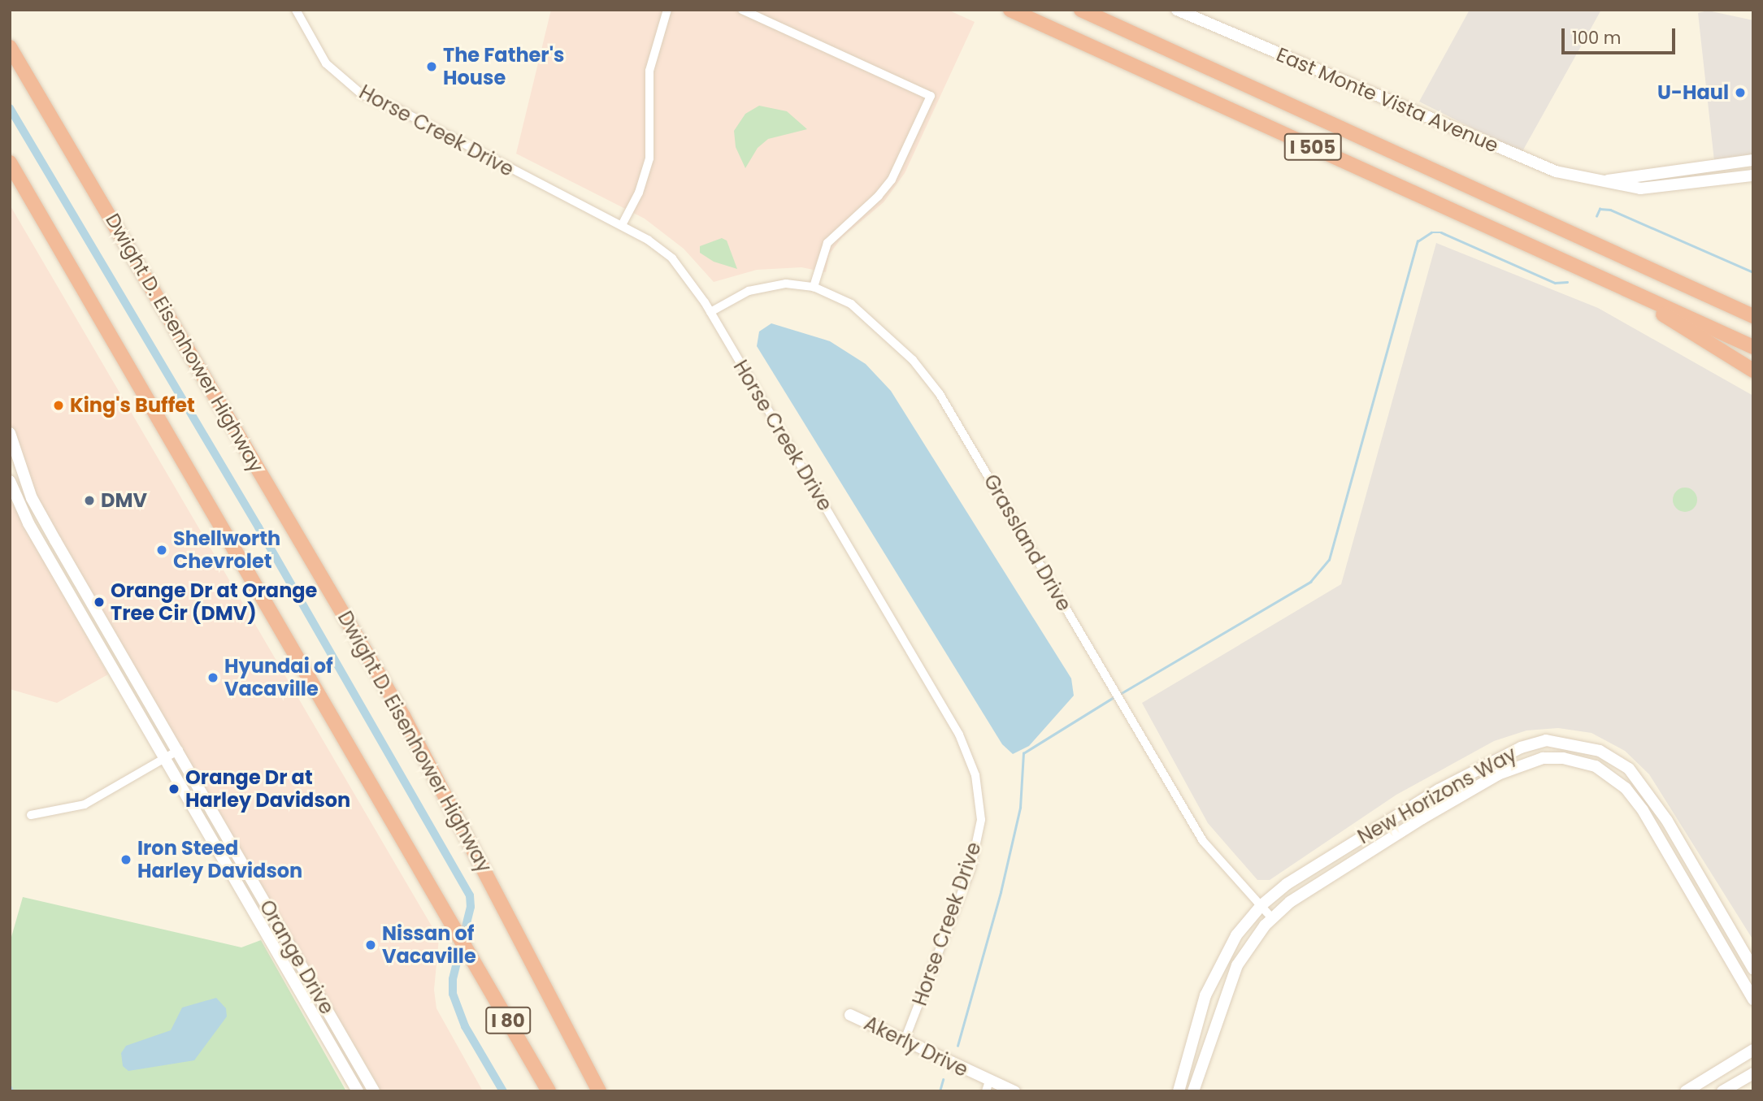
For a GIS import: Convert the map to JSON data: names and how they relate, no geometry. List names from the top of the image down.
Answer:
{
  "streets": {
    "highway": ["I 505", "Dwight D. Eisenhower Highway", "I 80"],
    "street": [
      "East Monte Vista Avenue",
      "Horse Creek Drive",
      "Grassland Drive",
      "New Horizons Way",
      "Orange Drive",
      "Akerly Drive"
    ]
  },
  "crossings": [
    ["Horse Creek Drive", "Grassland Drive"],
    ["Horse Creek Drive", "Akerly Drive"],
    ["Grassland Drive", "New Horizons Way"]
  ],
  "places": [
    "The Father's House",
    "U-Haul",
    "King's Buffet",
    "DMV",
    "Shellworth Chevrolet",
    "Orange Dr at Orange Tree Cir (DMV)",
    "Hyundai of Vacaville",
    "Orange Dr at Harley Davidson",
    "Iron Steed Harley Davidson",
    "Nissan of Vacaville"
  ],
  "scale_bar": "100 m"
}
